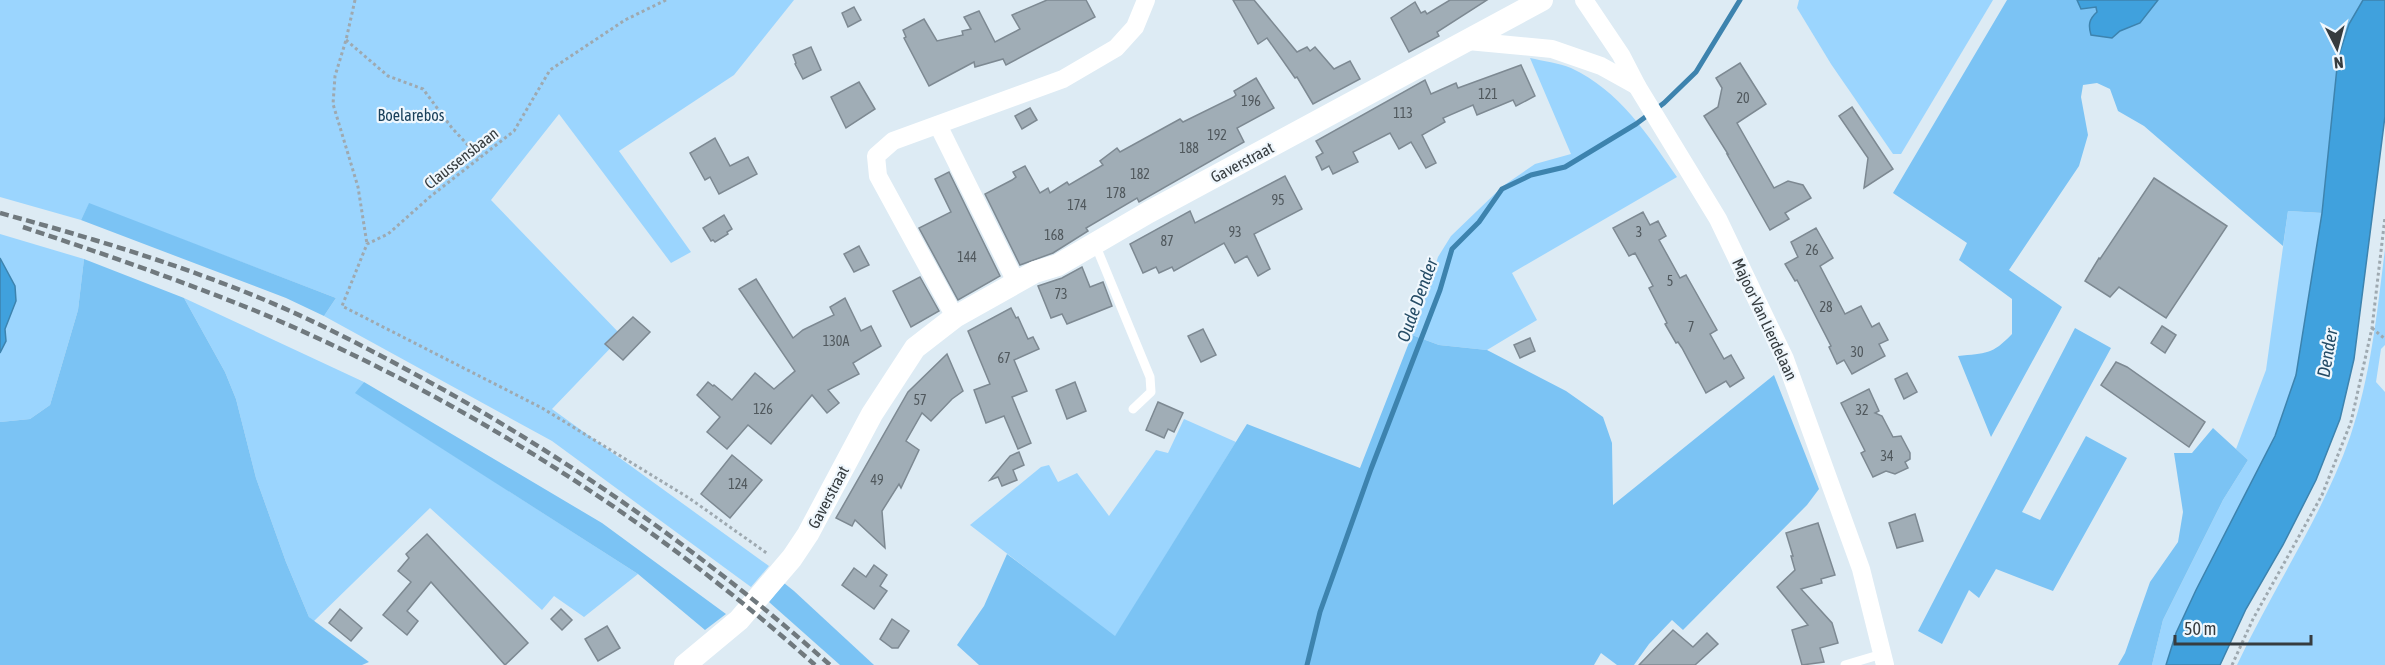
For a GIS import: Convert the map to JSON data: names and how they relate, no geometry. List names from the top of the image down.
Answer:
{
  "streets": {
    "street": ["Gaverstraat", "Majoor Van Lierdelaan"],
    "path": ["Claussensbaan"]
  },
  "water": ["Oude Dender", "Dender"],
  "parks": ["Boelarebos"],
  "house_numbers": [
    "121",
    "20",
    "196",
    "113",
    "192",
    "188",
    "182",
    "178",
    "95",
    "174",
    "93",
    "3",
    "168",
    "87",
    "26",
    "144",
    "5",
    "73",
    "28",
    "7",
    "130A",
    "30",
    "67",
    "57",
    "126",
    "32",
    "34",
    "49",
    "124"
  ],
  "scale_bar": "50 m",
  "north": "bottom"
}
